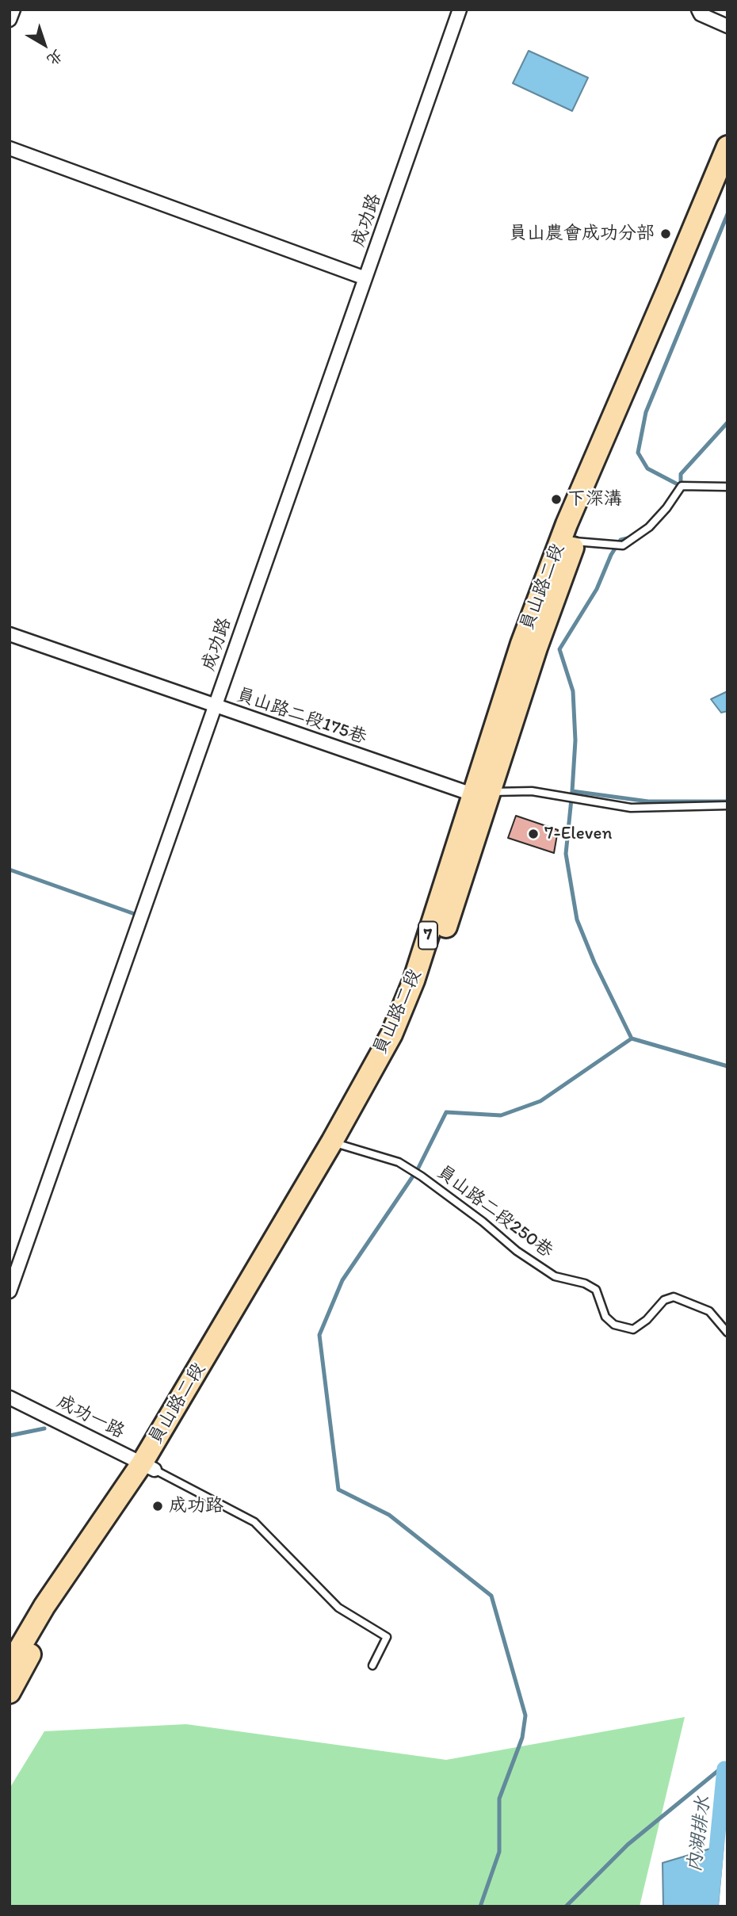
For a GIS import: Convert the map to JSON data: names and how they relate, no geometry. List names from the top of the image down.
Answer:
{
  "streets": {
    "main road": ["員山路二段", "7"],
    "street": ["成功路", "員山路二段175巷", "成功一路"],
    "lane": ["員山路二段250巷"]
  },
  "crossings": [
    ["成功路", "員山路二段175巷"],
    ["員山路二段", "員山路二段175巷"],
    ["員山路二段", "員山路二段250巷"],
    ["員山路二段", "成功一路"]
  ],
  "water": ["內湖排水"],
  "places": [
    "員山農會成功分部",
    "下深溝",
    "7-Eleven",
    "成功路"
  ],
  "north": "bottom right"
}
